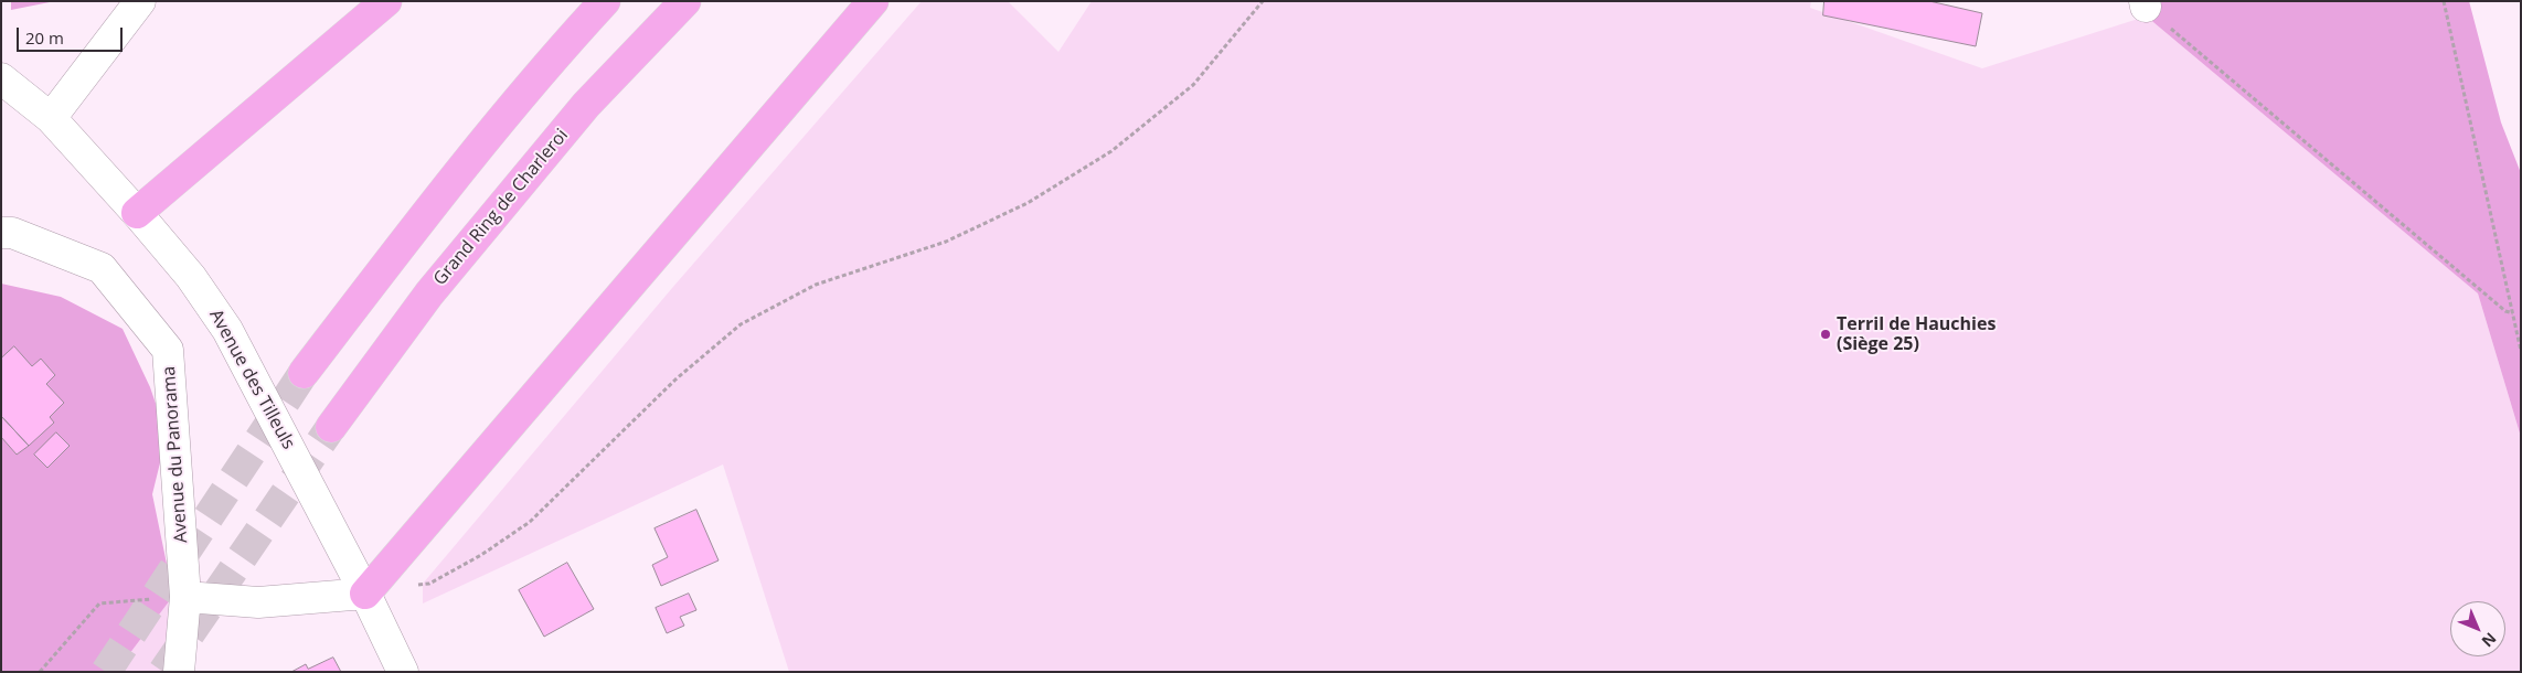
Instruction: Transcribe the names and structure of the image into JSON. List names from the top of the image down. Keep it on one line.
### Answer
{"streets":{"highway":["Grand Ring de Charleroi"],"street":["Avenue des Tilleuls","Avenue du Panorama"]},"places":["Terril de Hauchies (Siège 25)"],"scale_bar":"20 m","north":"bottom right"}
